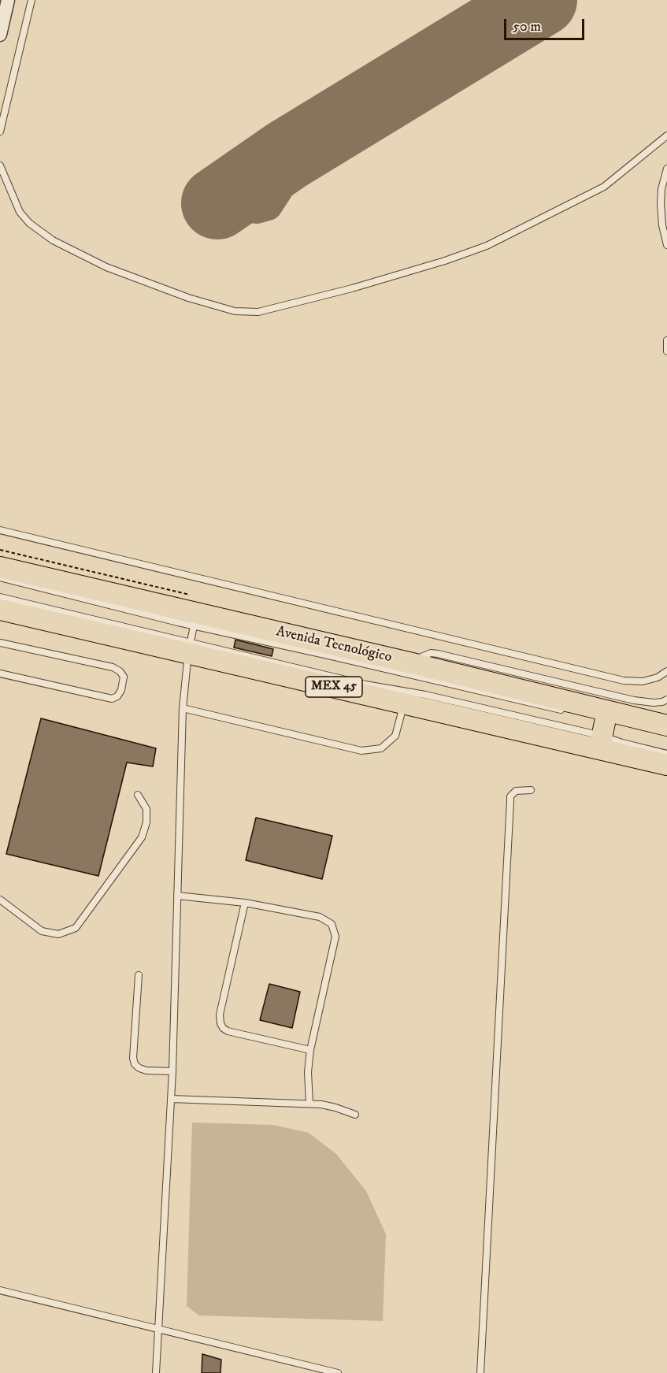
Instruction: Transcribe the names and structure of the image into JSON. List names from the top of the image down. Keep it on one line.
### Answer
{"streets":{"main road":["Avenida Tecnológico","MEX 45"]},"scale_bar":"50 m"}
